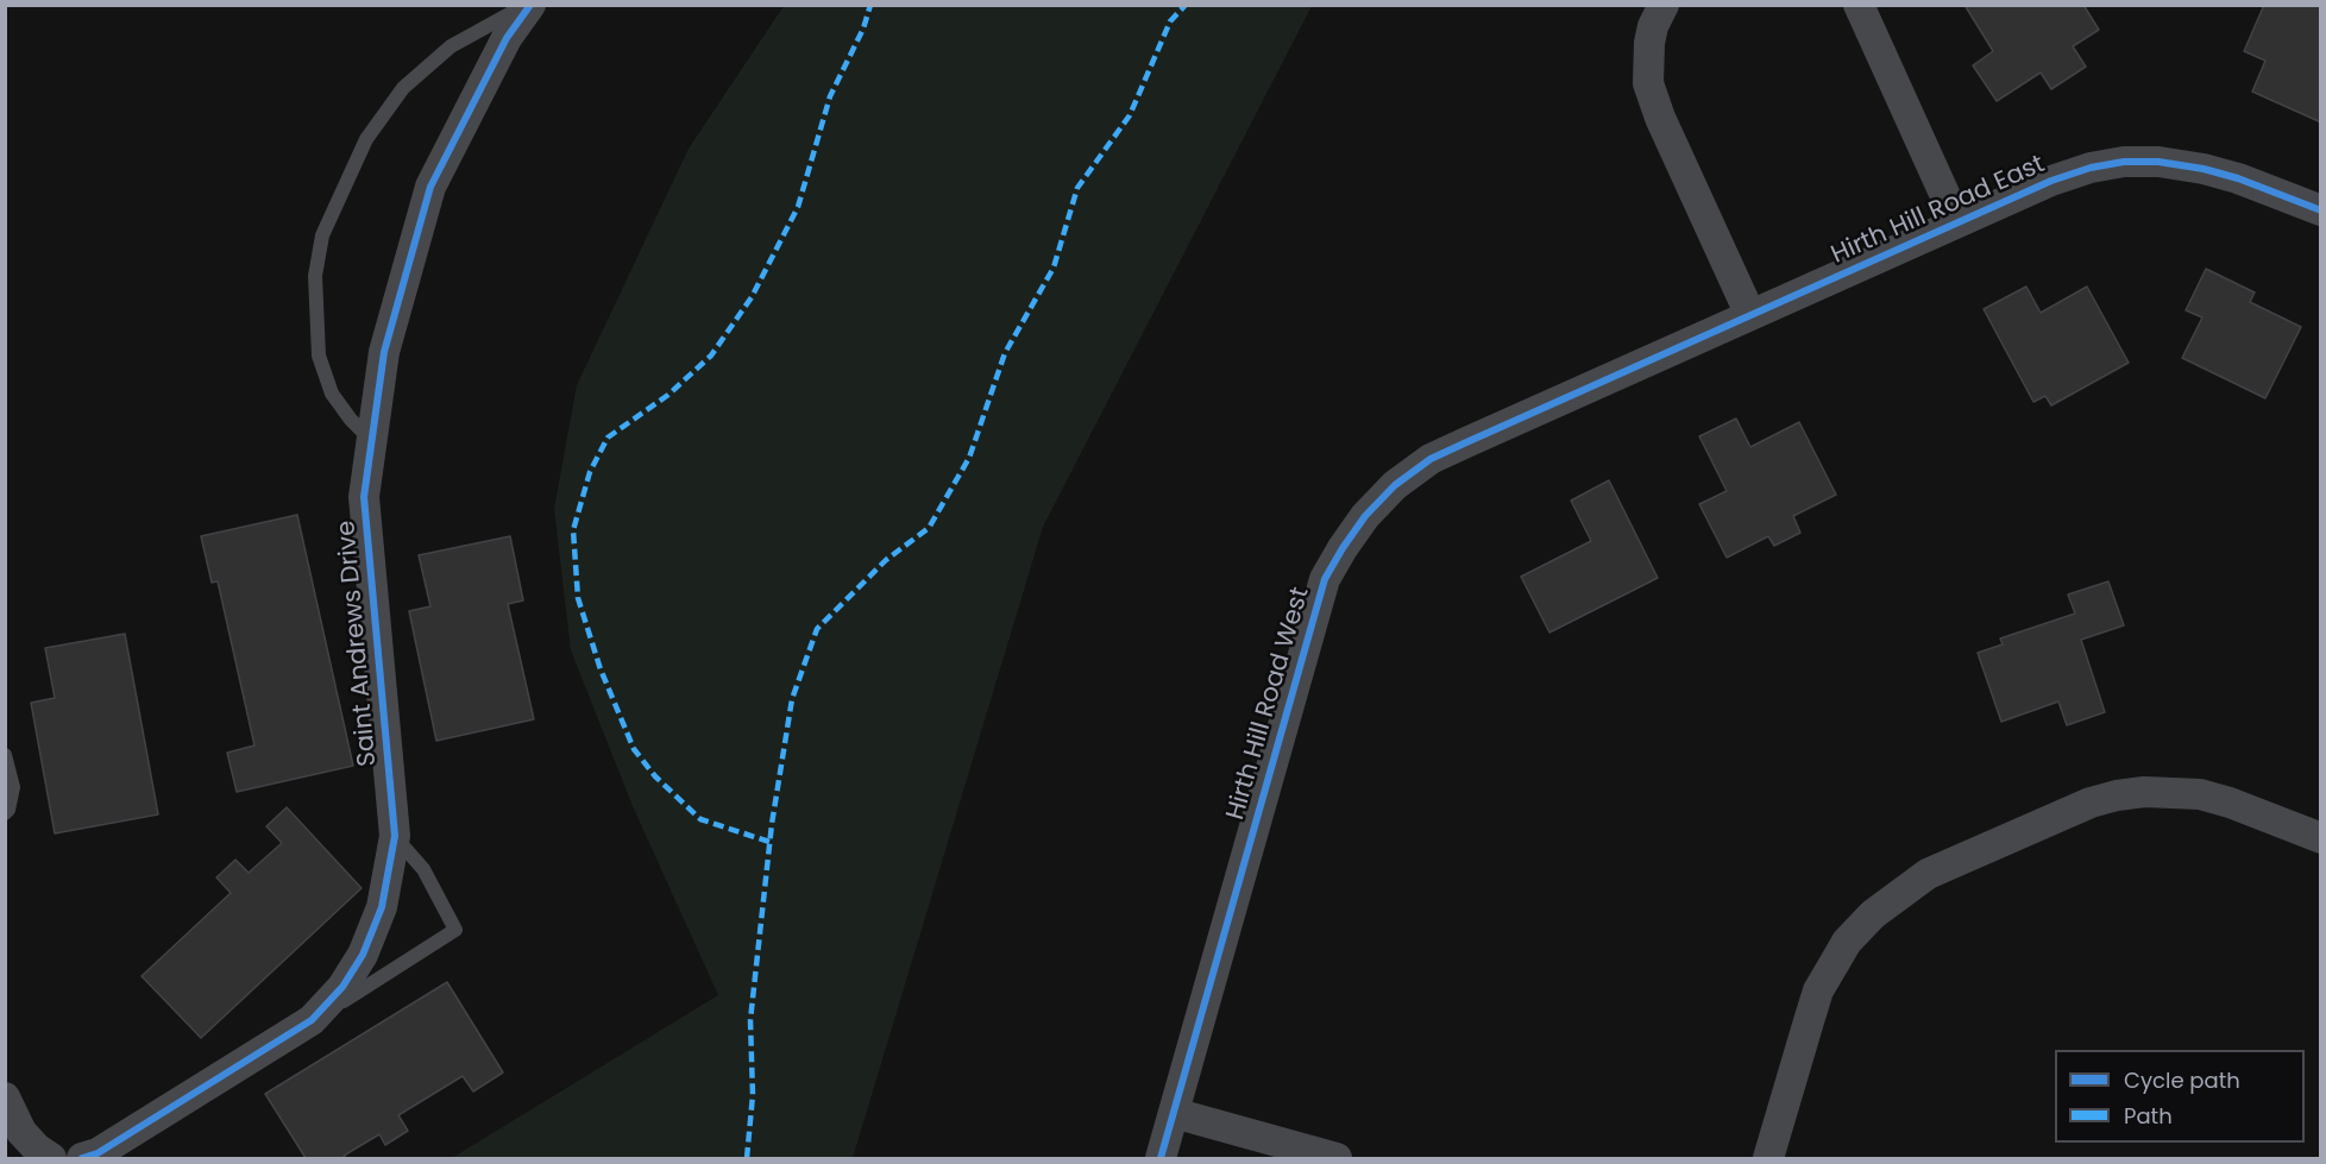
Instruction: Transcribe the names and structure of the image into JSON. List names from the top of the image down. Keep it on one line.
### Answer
{"streets":{"street":["Hirth Hill Road East","Saint Andrews Drive","Hirth Hill Road West"]},"crossings":[["Hirth Hill Road East","Hirth Hill Road West"]],"legend":["Cycle path","Path"]}
